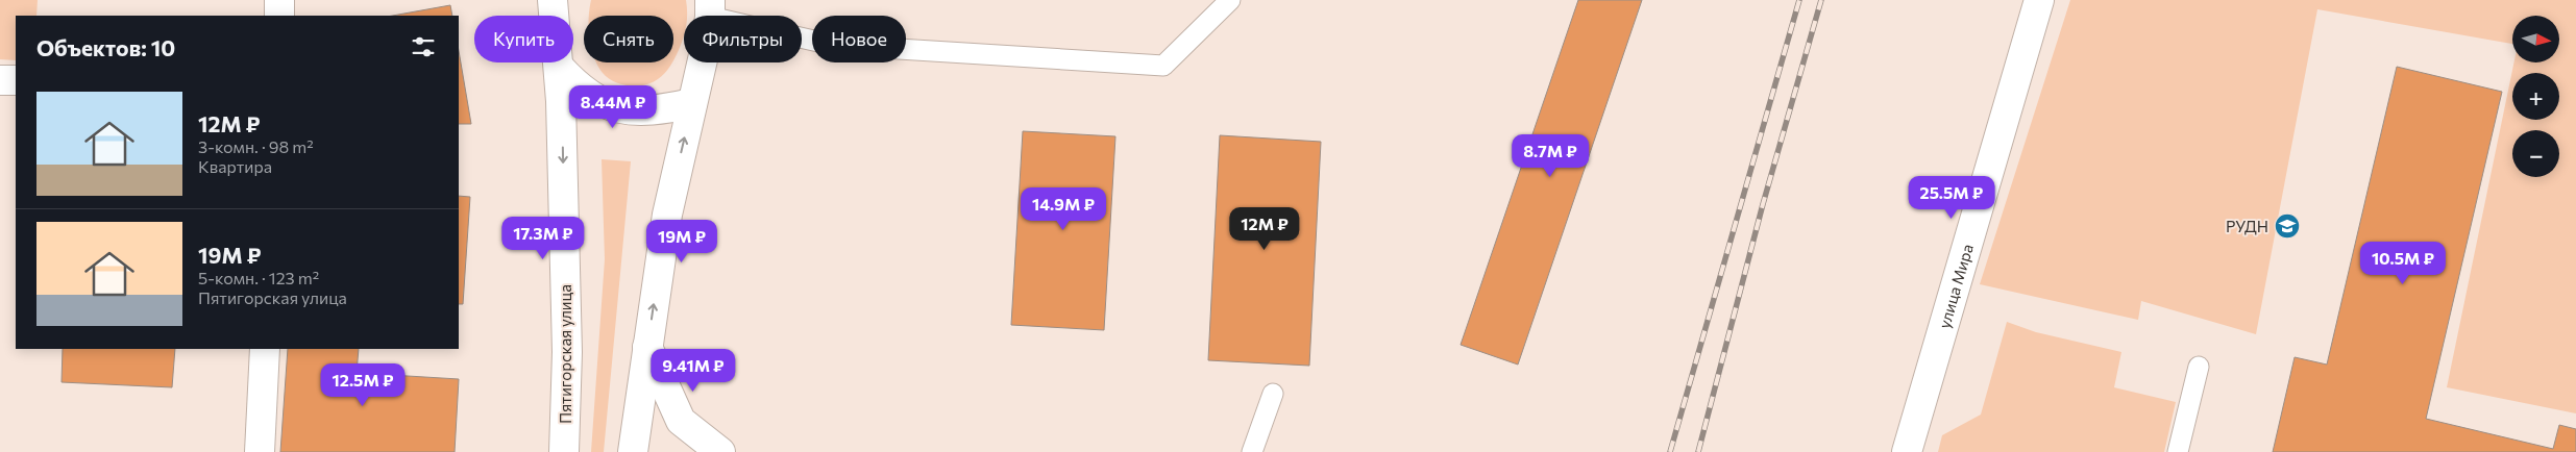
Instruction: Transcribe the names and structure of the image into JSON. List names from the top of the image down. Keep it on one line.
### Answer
{"streets":{"main road":["улица Мира","Пятигорская улица"]},"places":{"school or university":["РУДН"]},"north":"right","page":{"map_buttons":["+","−"],"chip":["Купить","Снять","Фильтры","Новое"],"heading":"Объектов: 10","list":[{"name":"12M ₽","note":"3-комн. · 98 m² · Квартира"},{"name":"19M ₽","note":"5-комн. · 123 m² · Пятигорская улица"}],"price":["8.44M ₽","8.7M ₽","25.5M ₽","14.9M ₽","12M ₽","17.3M ₽","19M ₽","10.5M ₽","9.41M ₽","12.5M ₽"]}}
